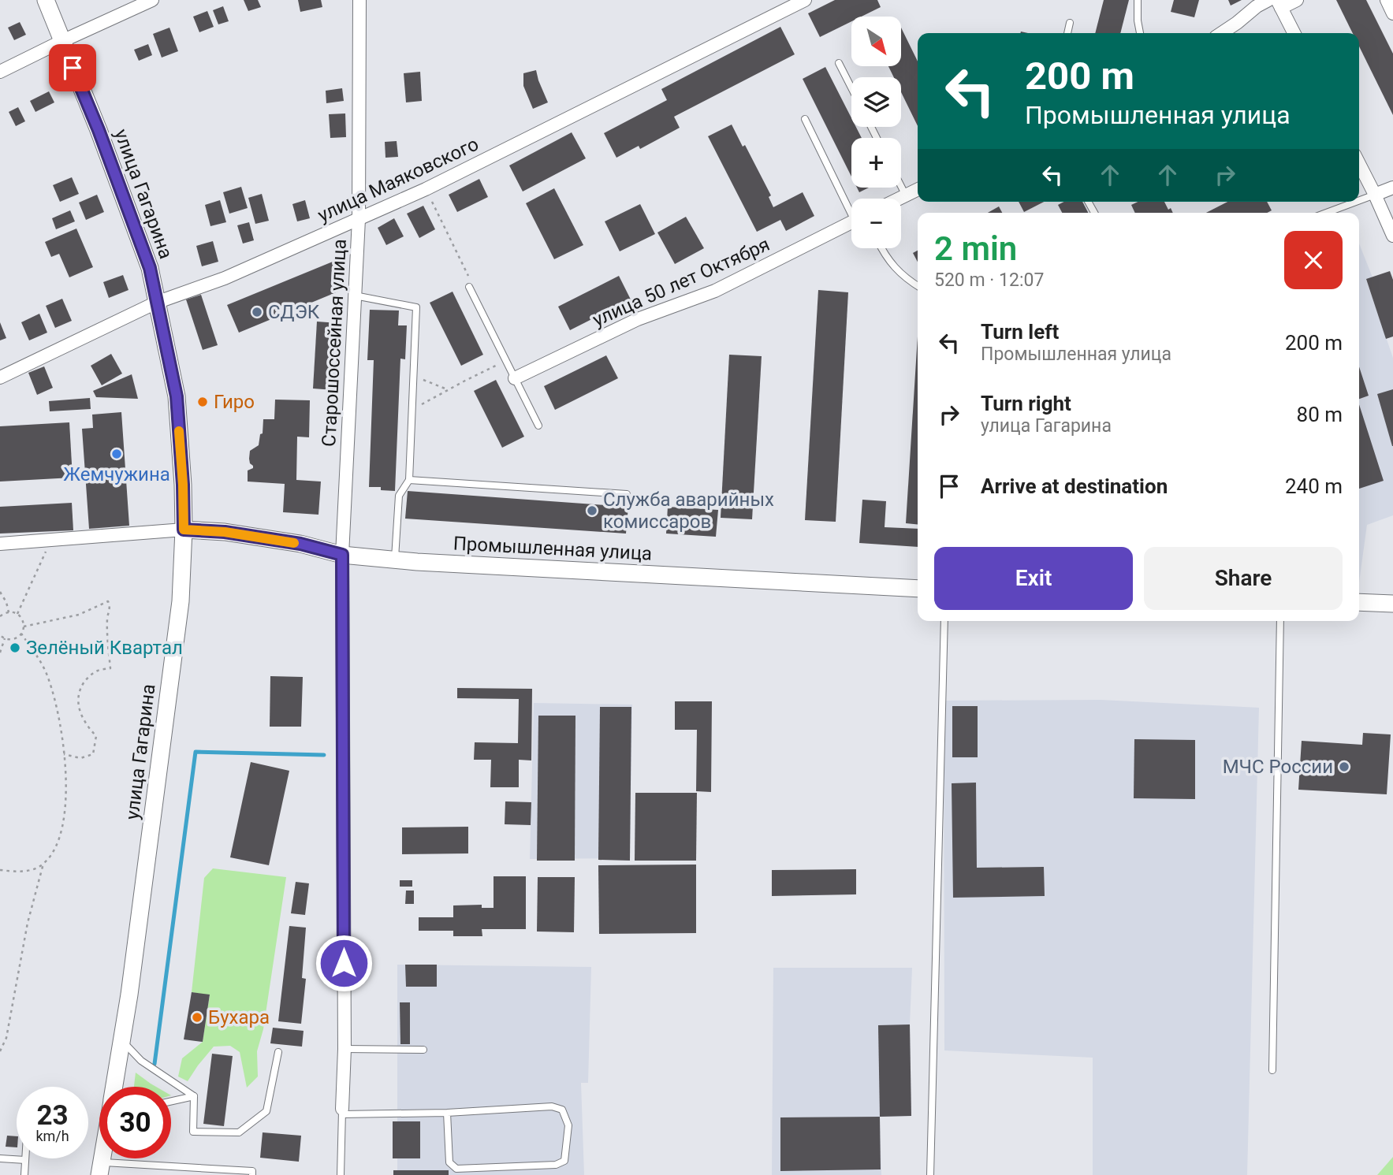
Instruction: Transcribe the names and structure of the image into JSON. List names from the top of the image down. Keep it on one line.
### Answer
{"streets":{"main road":["улица Гагарина","Промышленная улица"],"street":["улица Маяковского","улица 50 лет Октября","Старошоссейная улица"]},"crossings":[["улица Маяковского","улица Гагарина"],["улица Маяковского","Старошоссейная улица"],["улица Гагарина","Промышленная улица"],["Старошоссейная улица","Промышленная улица"]],"places":["СДЭК","Гиро","Жемчужина","Служба аварийных комиссаров","Зелёный Квартал","МЧС России","Бухара"],"north":"bottom right","page":{"map_buttons":["+","−"],"turn":["200 m","Промышленная улица"],"heading":["2 min","520 m · 12:07"],"list":[{"name":"Turn left","note":"Промышленная улица","value":"200 m"},{"name":"Turn right","note":"улица Гагарина","value":"80 m"},{"name":"Arrive at destination","value":"240 m"}],"buttons":["Exit","Share"],"speed":"23 km/h","limit":"30"}}
